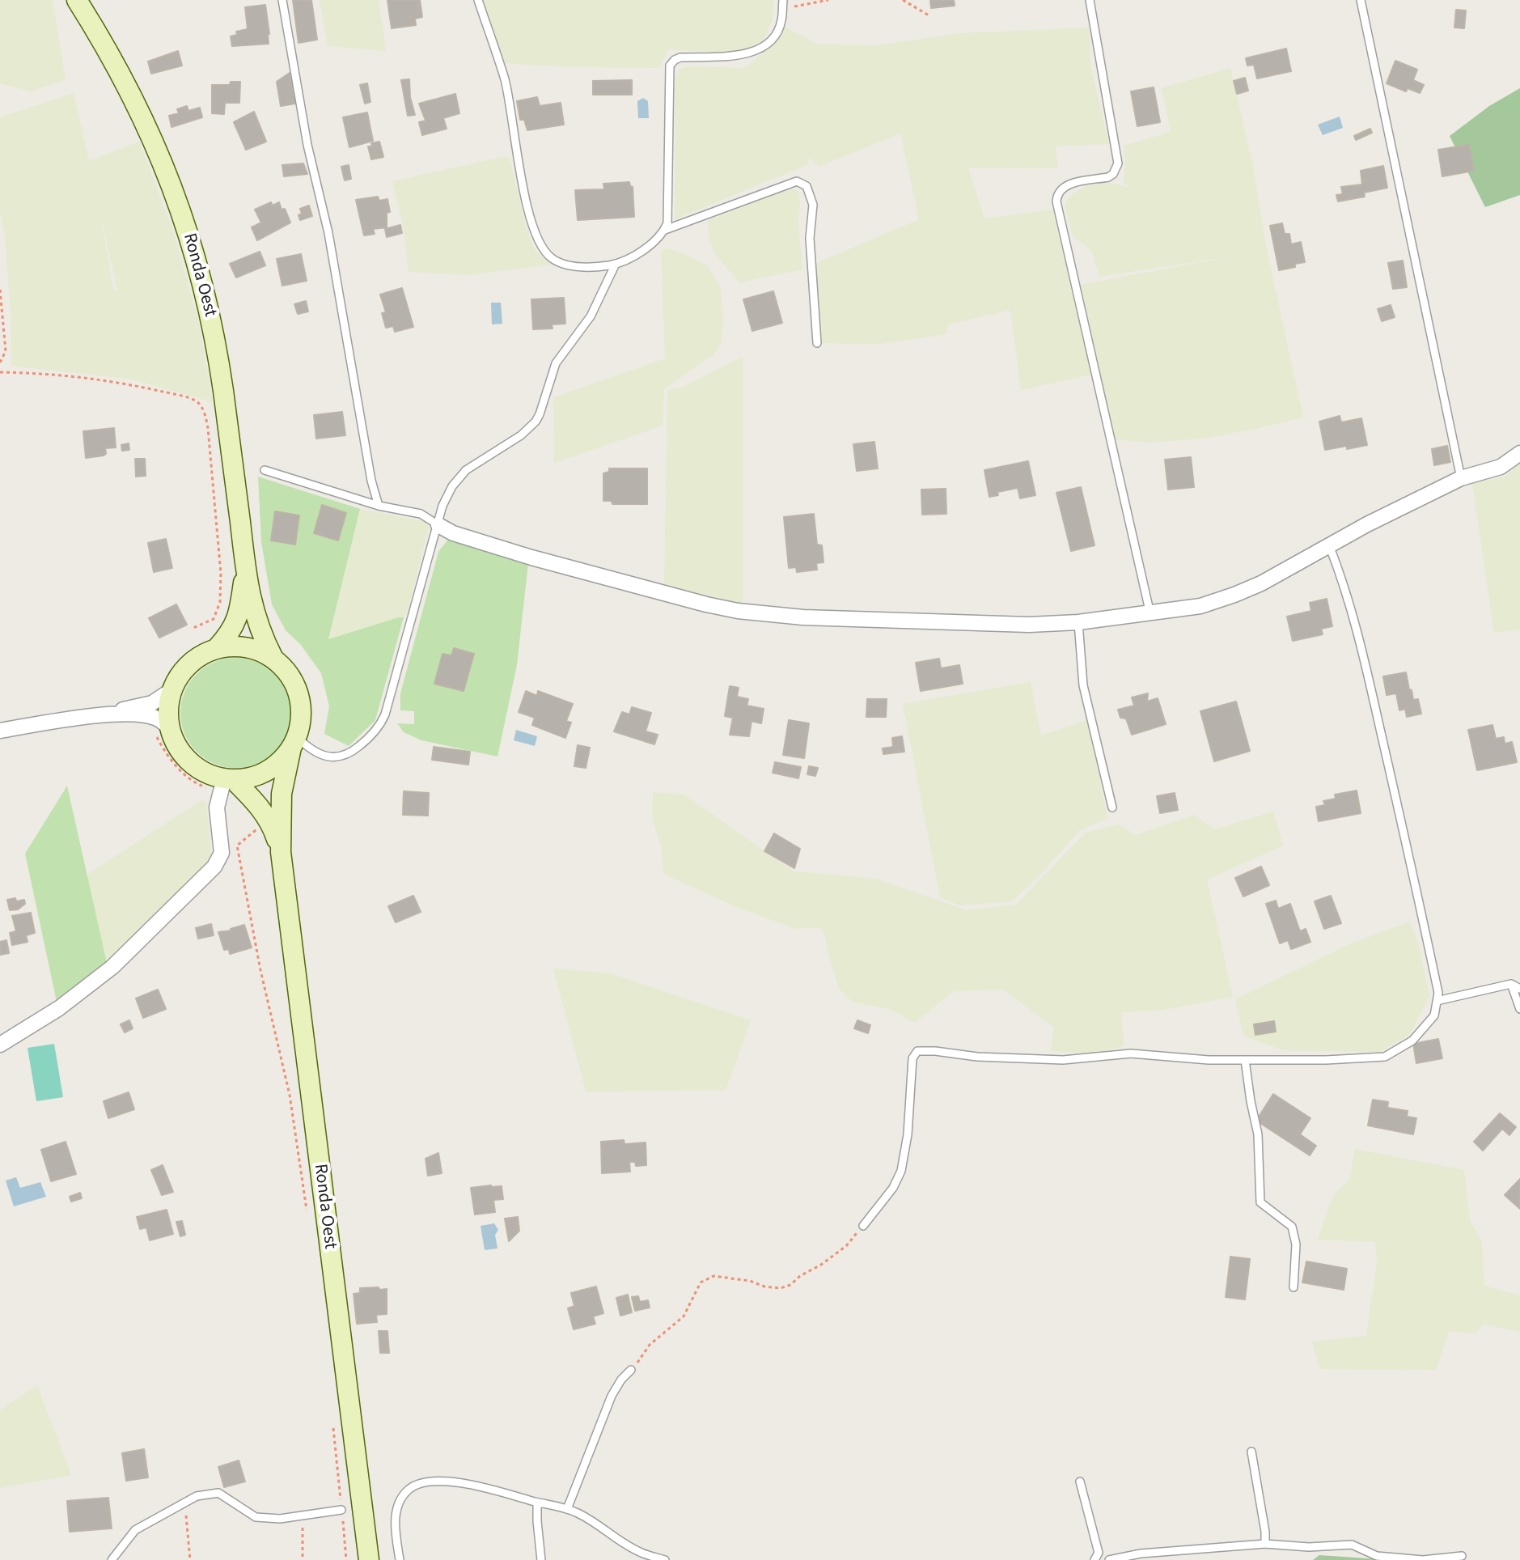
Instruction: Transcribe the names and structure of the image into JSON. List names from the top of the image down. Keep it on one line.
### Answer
{"streets":{"main road":["Ronda Oest"]}}
